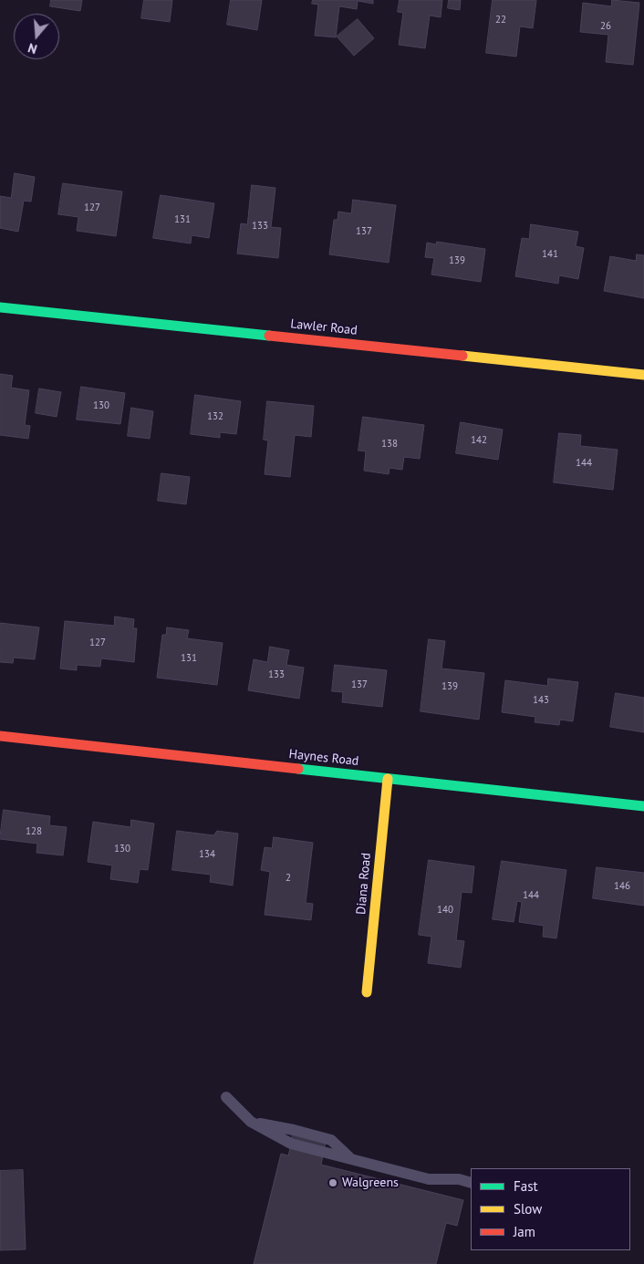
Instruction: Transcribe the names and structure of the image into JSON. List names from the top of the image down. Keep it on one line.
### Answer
{"streets":{"street":["Lawler Road","Haynes Road","Diana Road"]},"crossings":[["Haynes Road","Diana Road"]],"places":["Walgreens"],"house_numbers":["22","26","127","131","133","137","141","139","130","132","142","138","144","127","131","133","137","139","143","128","130","134","2","146","144","140"],"legend":["Fast","Slow","Jam"],"north":"bottom"}
